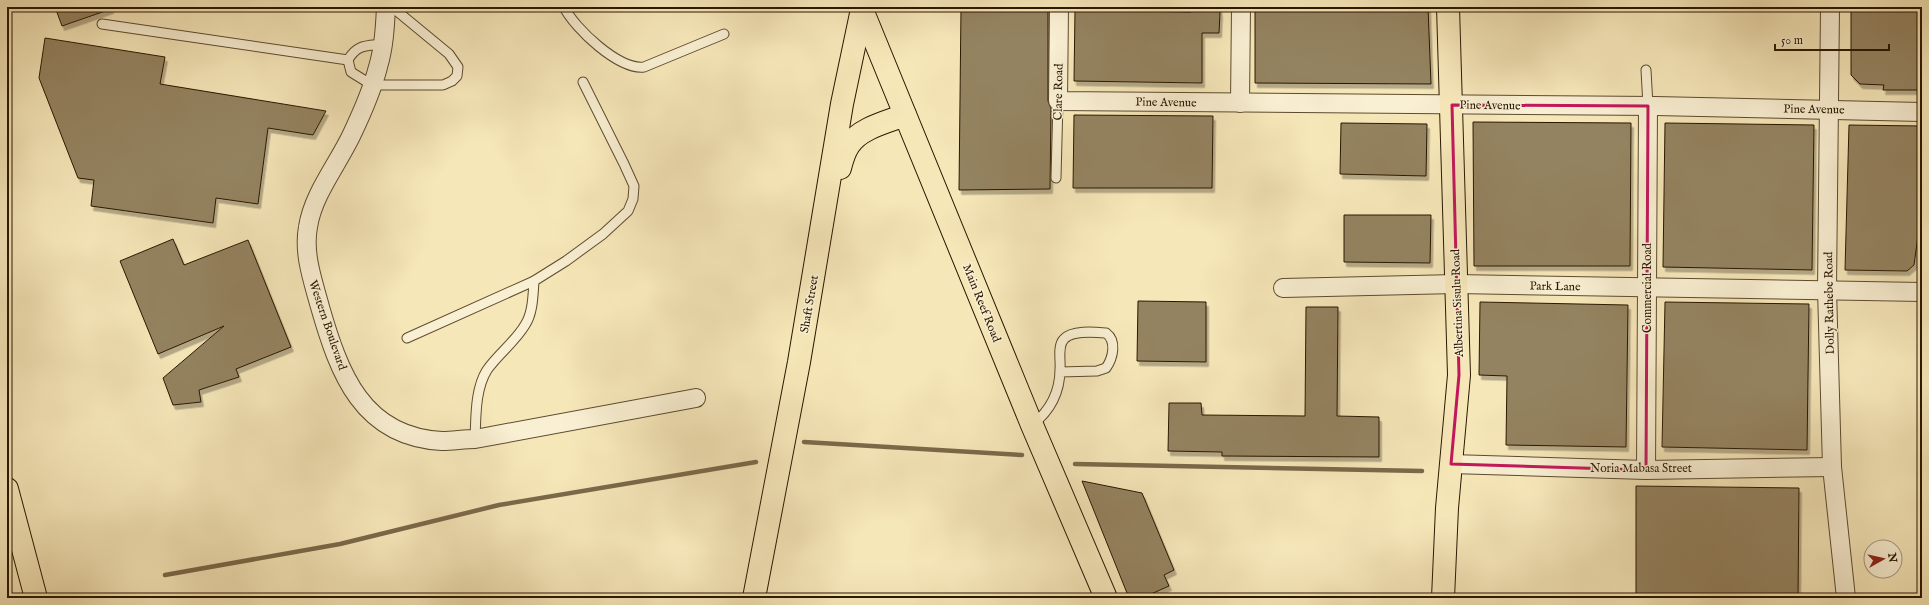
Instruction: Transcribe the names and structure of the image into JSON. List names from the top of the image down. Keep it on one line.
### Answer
{"streets":{"main road":["Main Reef Road","Albertina Sisulu Road","Shaft Street"],"street":["Clare Road","Pine Avenue","Park Lane","Commercial Road","Dolly Rathebe Road","Western Boulevard","Noria Mabasa Street"]},"crossings":[["Clare Road","Pine Avenue"],["Pine Avenue","Commercial Road"],["Pine Avenue","Albertina Sisulu Road"],["Pine Avenue","Dolly Rathebe Road"],["Park Lane","Commercial Road"],["Park Lane","Albertina Sisulu Road"],["Park Lane","Dolly Rathebe Road"],["Commercial Road","Noria Mabasa Street"],["Main Reef Road","Shaft Street"],["Albertina Sisulu Road","Noria Mabasa Street"],["Dolly Rathebe Road","Noria Mabasa Street"]],"scale_bar":"50 m","north":"right"}
